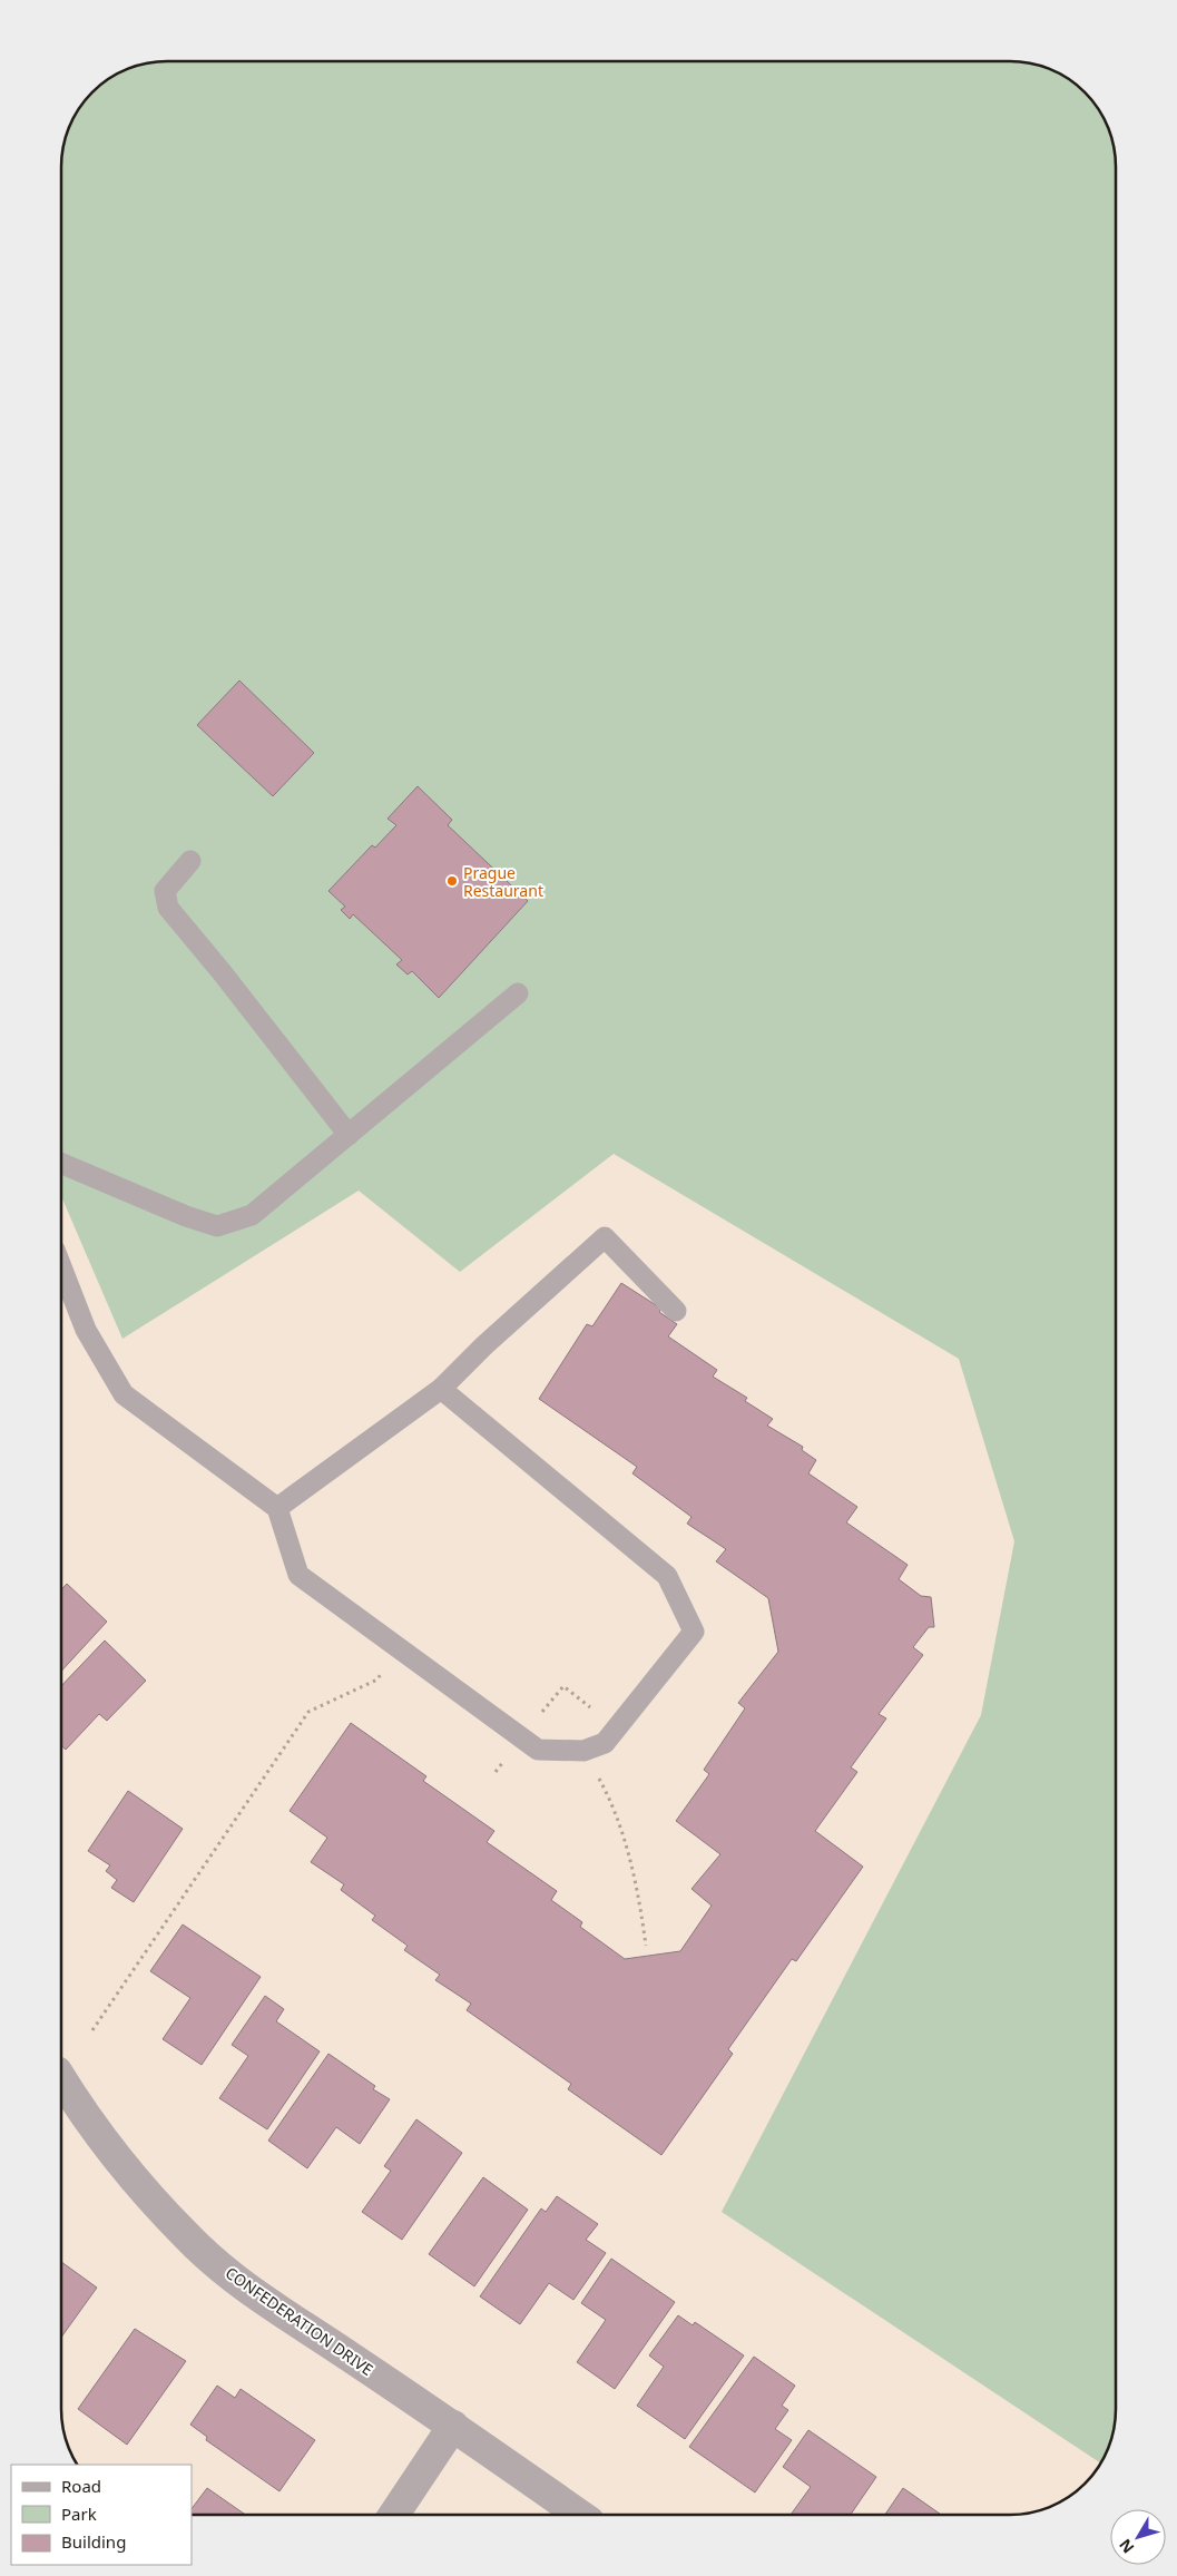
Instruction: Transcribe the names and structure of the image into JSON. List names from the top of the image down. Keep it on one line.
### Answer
{"streets":{"street":["CONFEDERATION DRIVE"]},"places":["Prague Restaurant"],"legend":["Road","Park","Building"],"north":"bottom left"}
